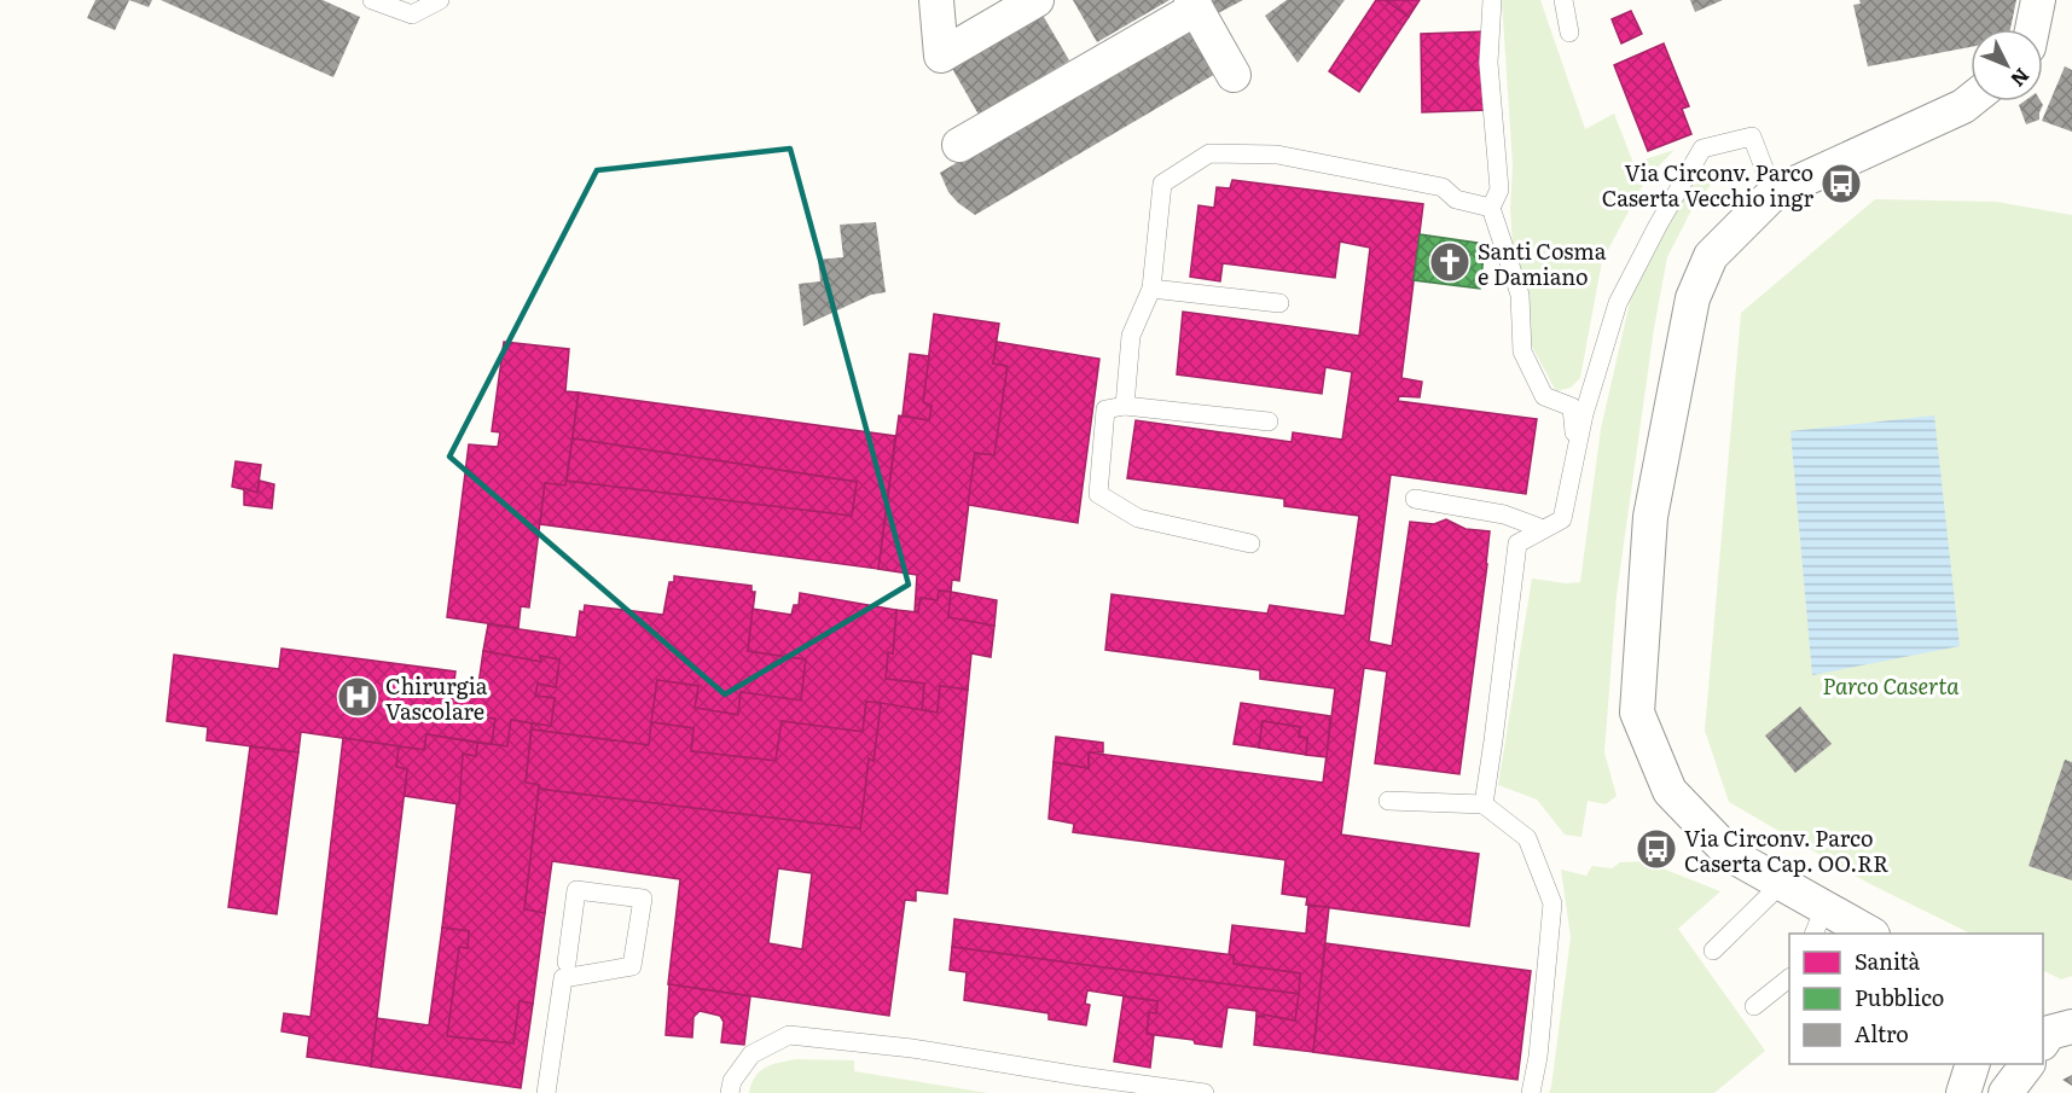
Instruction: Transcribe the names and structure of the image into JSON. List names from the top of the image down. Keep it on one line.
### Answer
{"parks":["Parco Caserta"],"places":{"bus stop":["Via Circonv. Parco Caserta Vecchio ingr","Via Circonv. Parco Caserta Cap. OO.RR"],"church":["Santi Cosma e Damiano"],"hospital":["Chirurgia Vascolare"]},"legend":["Sanità","Pubblico","Altro"],"north":"bottom right"}
